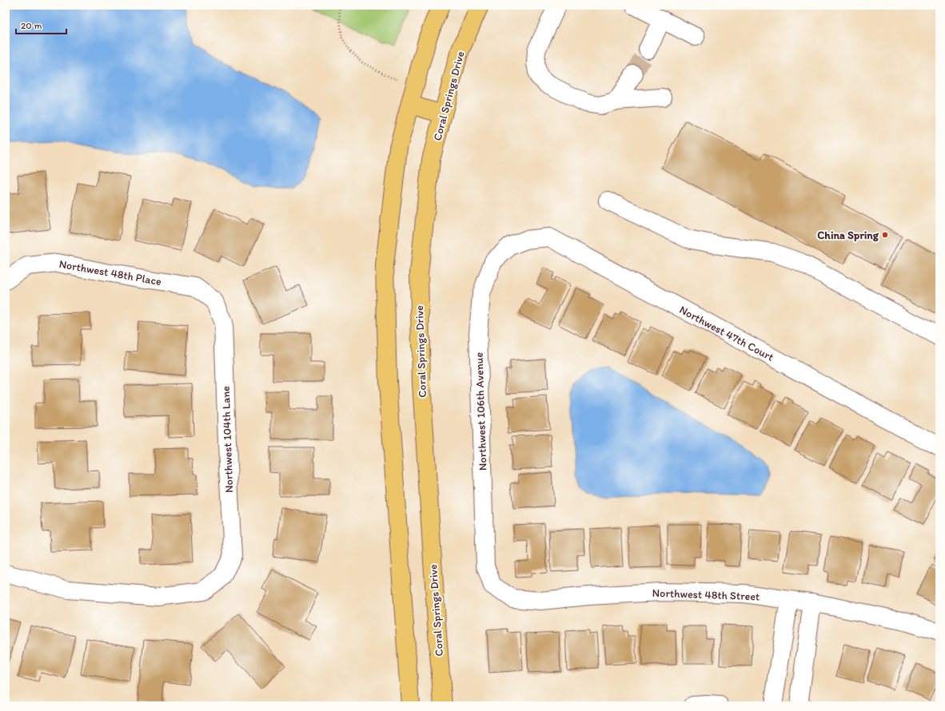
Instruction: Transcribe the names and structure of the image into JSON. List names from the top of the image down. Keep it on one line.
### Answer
{"streets":{"main road":["Coral Springs Drive"],"street":["Northwest 48th Place","Northwest 47th Court","Northwest 106th Avenue","Northwest 104th Lane","Northwest 48th Street"]},"crossings":[["Northwest 48th Place","Northwest 104th Lane"],["Northwest 47th Court","Northwest 106th Avenue"],["Northwest 106th Avenue","Northwest 48th Street"]],"places":["China Spring"],"scale_bar":"20 m"}
